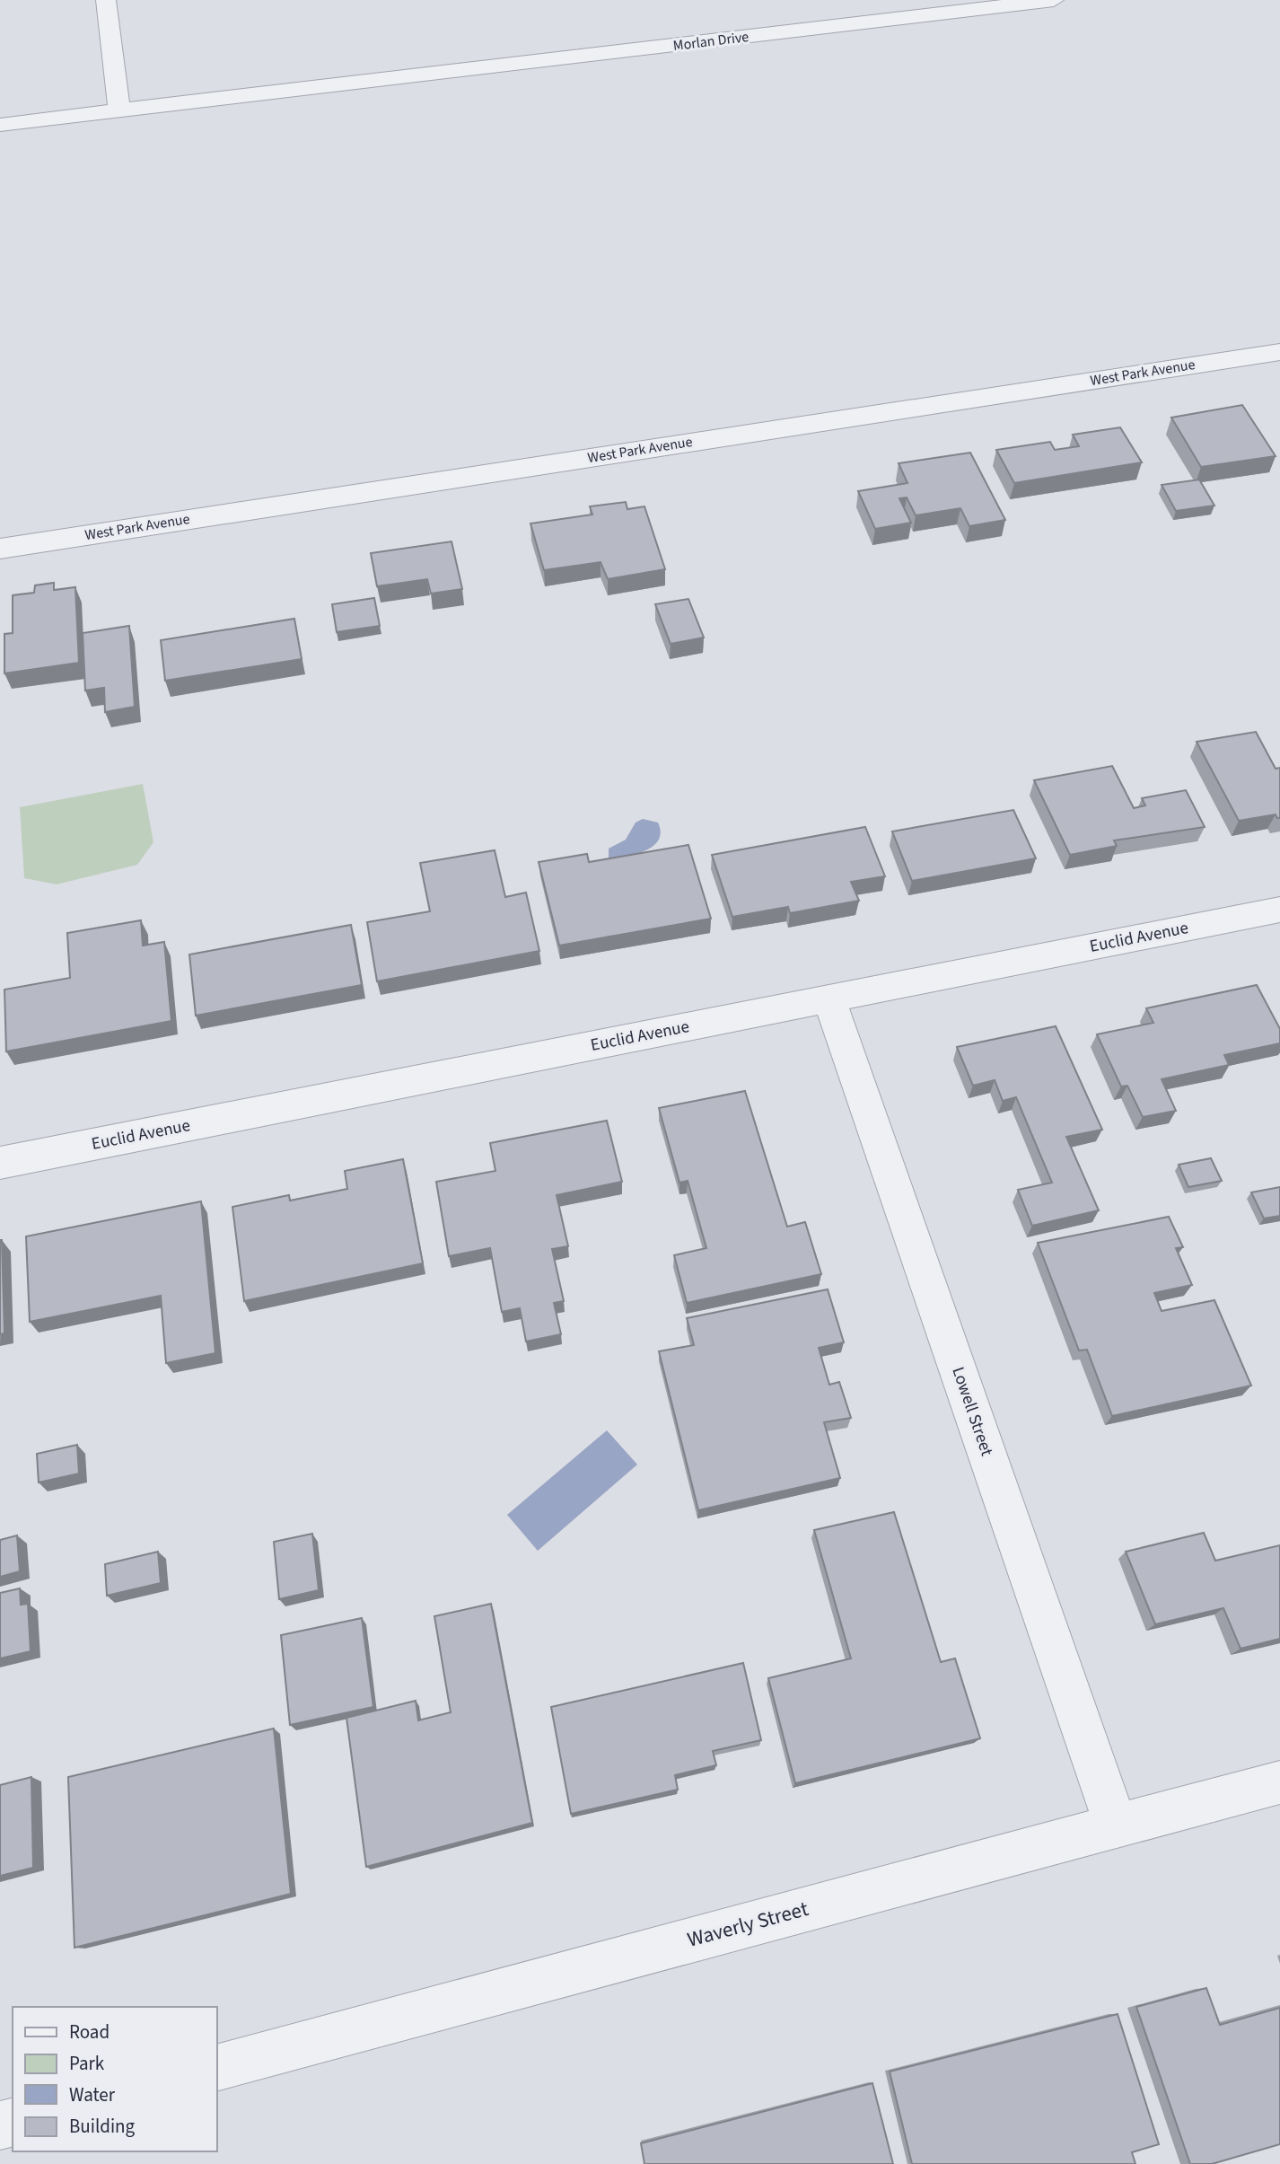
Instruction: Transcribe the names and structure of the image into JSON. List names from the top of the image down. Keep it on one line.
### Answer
{"streets":{"street":["Morlan Drive","West Park Avenue","Euclid Avenue","Lowell Street","Waverly Street"]},"crossings":[["Euclid Avenue","Lowell Street"],["Lowell Street","Waverly Street"]],"legend":["Road","Park","Water","Building"]}
